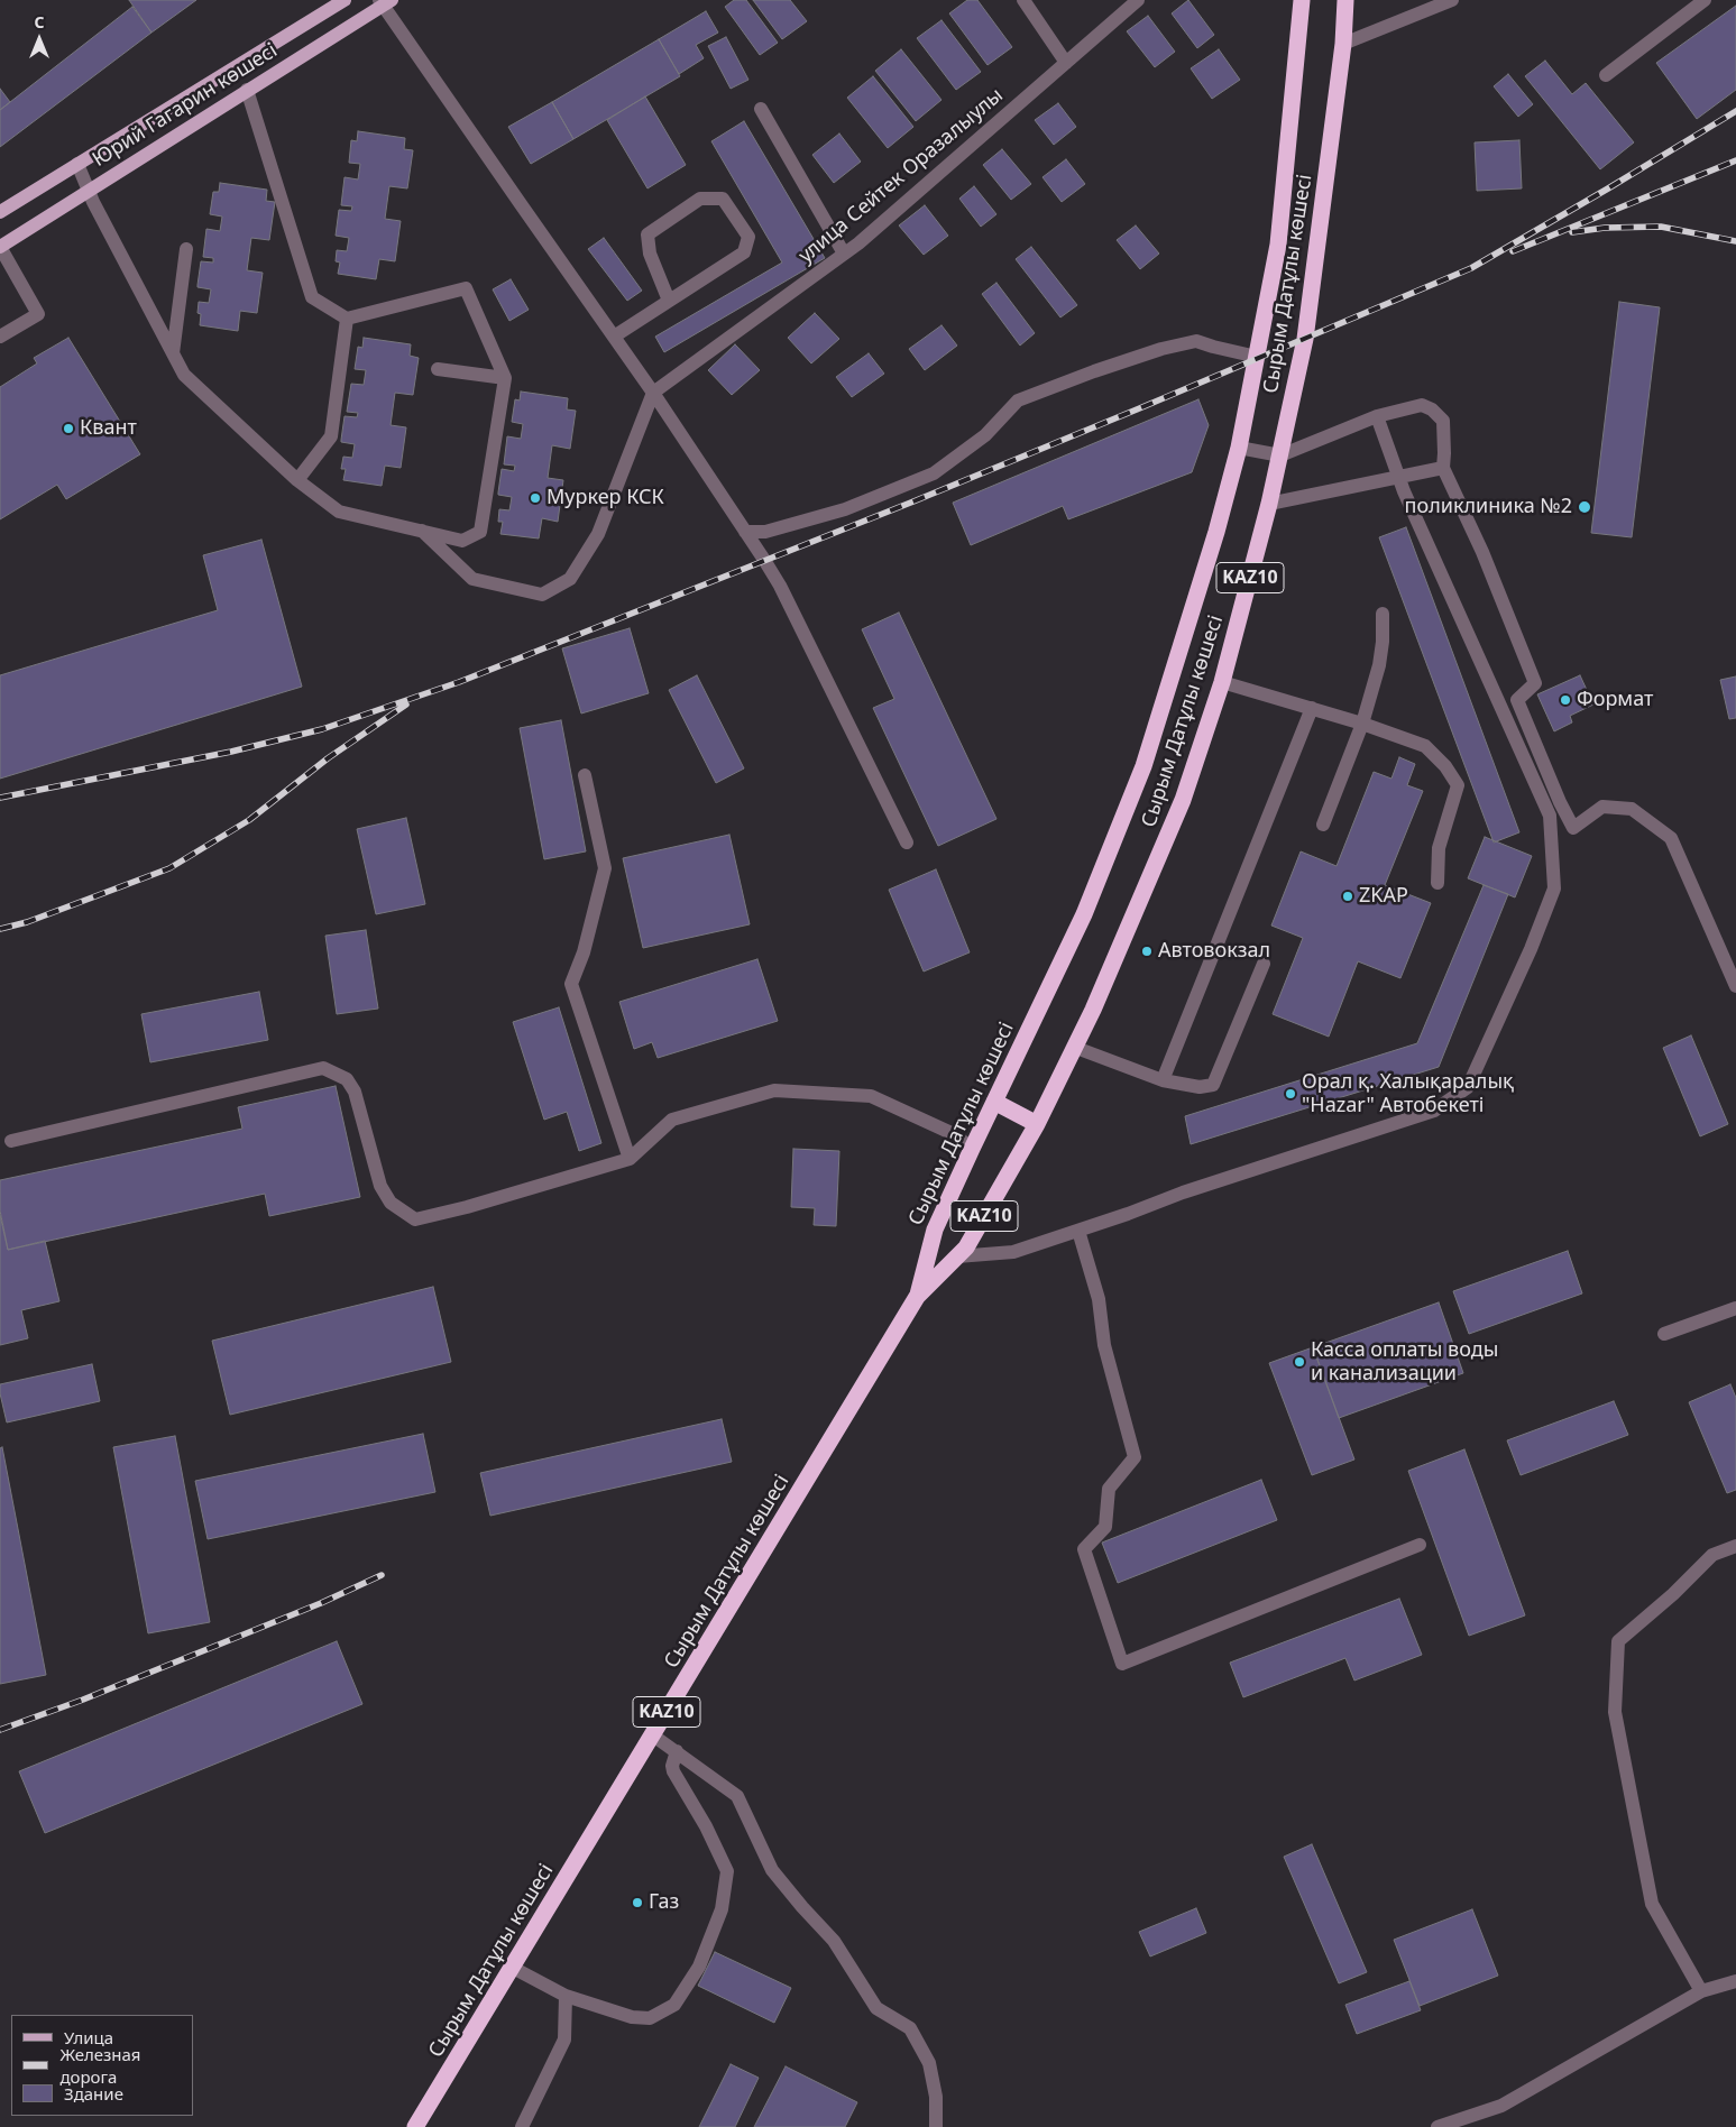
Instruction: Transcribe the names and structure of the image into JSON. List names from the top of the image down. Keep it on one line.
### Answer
{"streets":{"highway":["Сырым Датұлы көшесі","KAZ10"],"main road":["Юрий Гагарин көшесі"],"street":["улица Сейтек Оразалыулы"]},"places":["Квант","Муркер КСК","поликлиника №2","Формат","ZKAP","Автовокзал","Орал қ. Халықаралық \"Hazar\" Автобекеті","Касса оплаты воды и канализации","Газ"],"legend":["Улица","Железная дорога","Здание"],"north":"top"}
